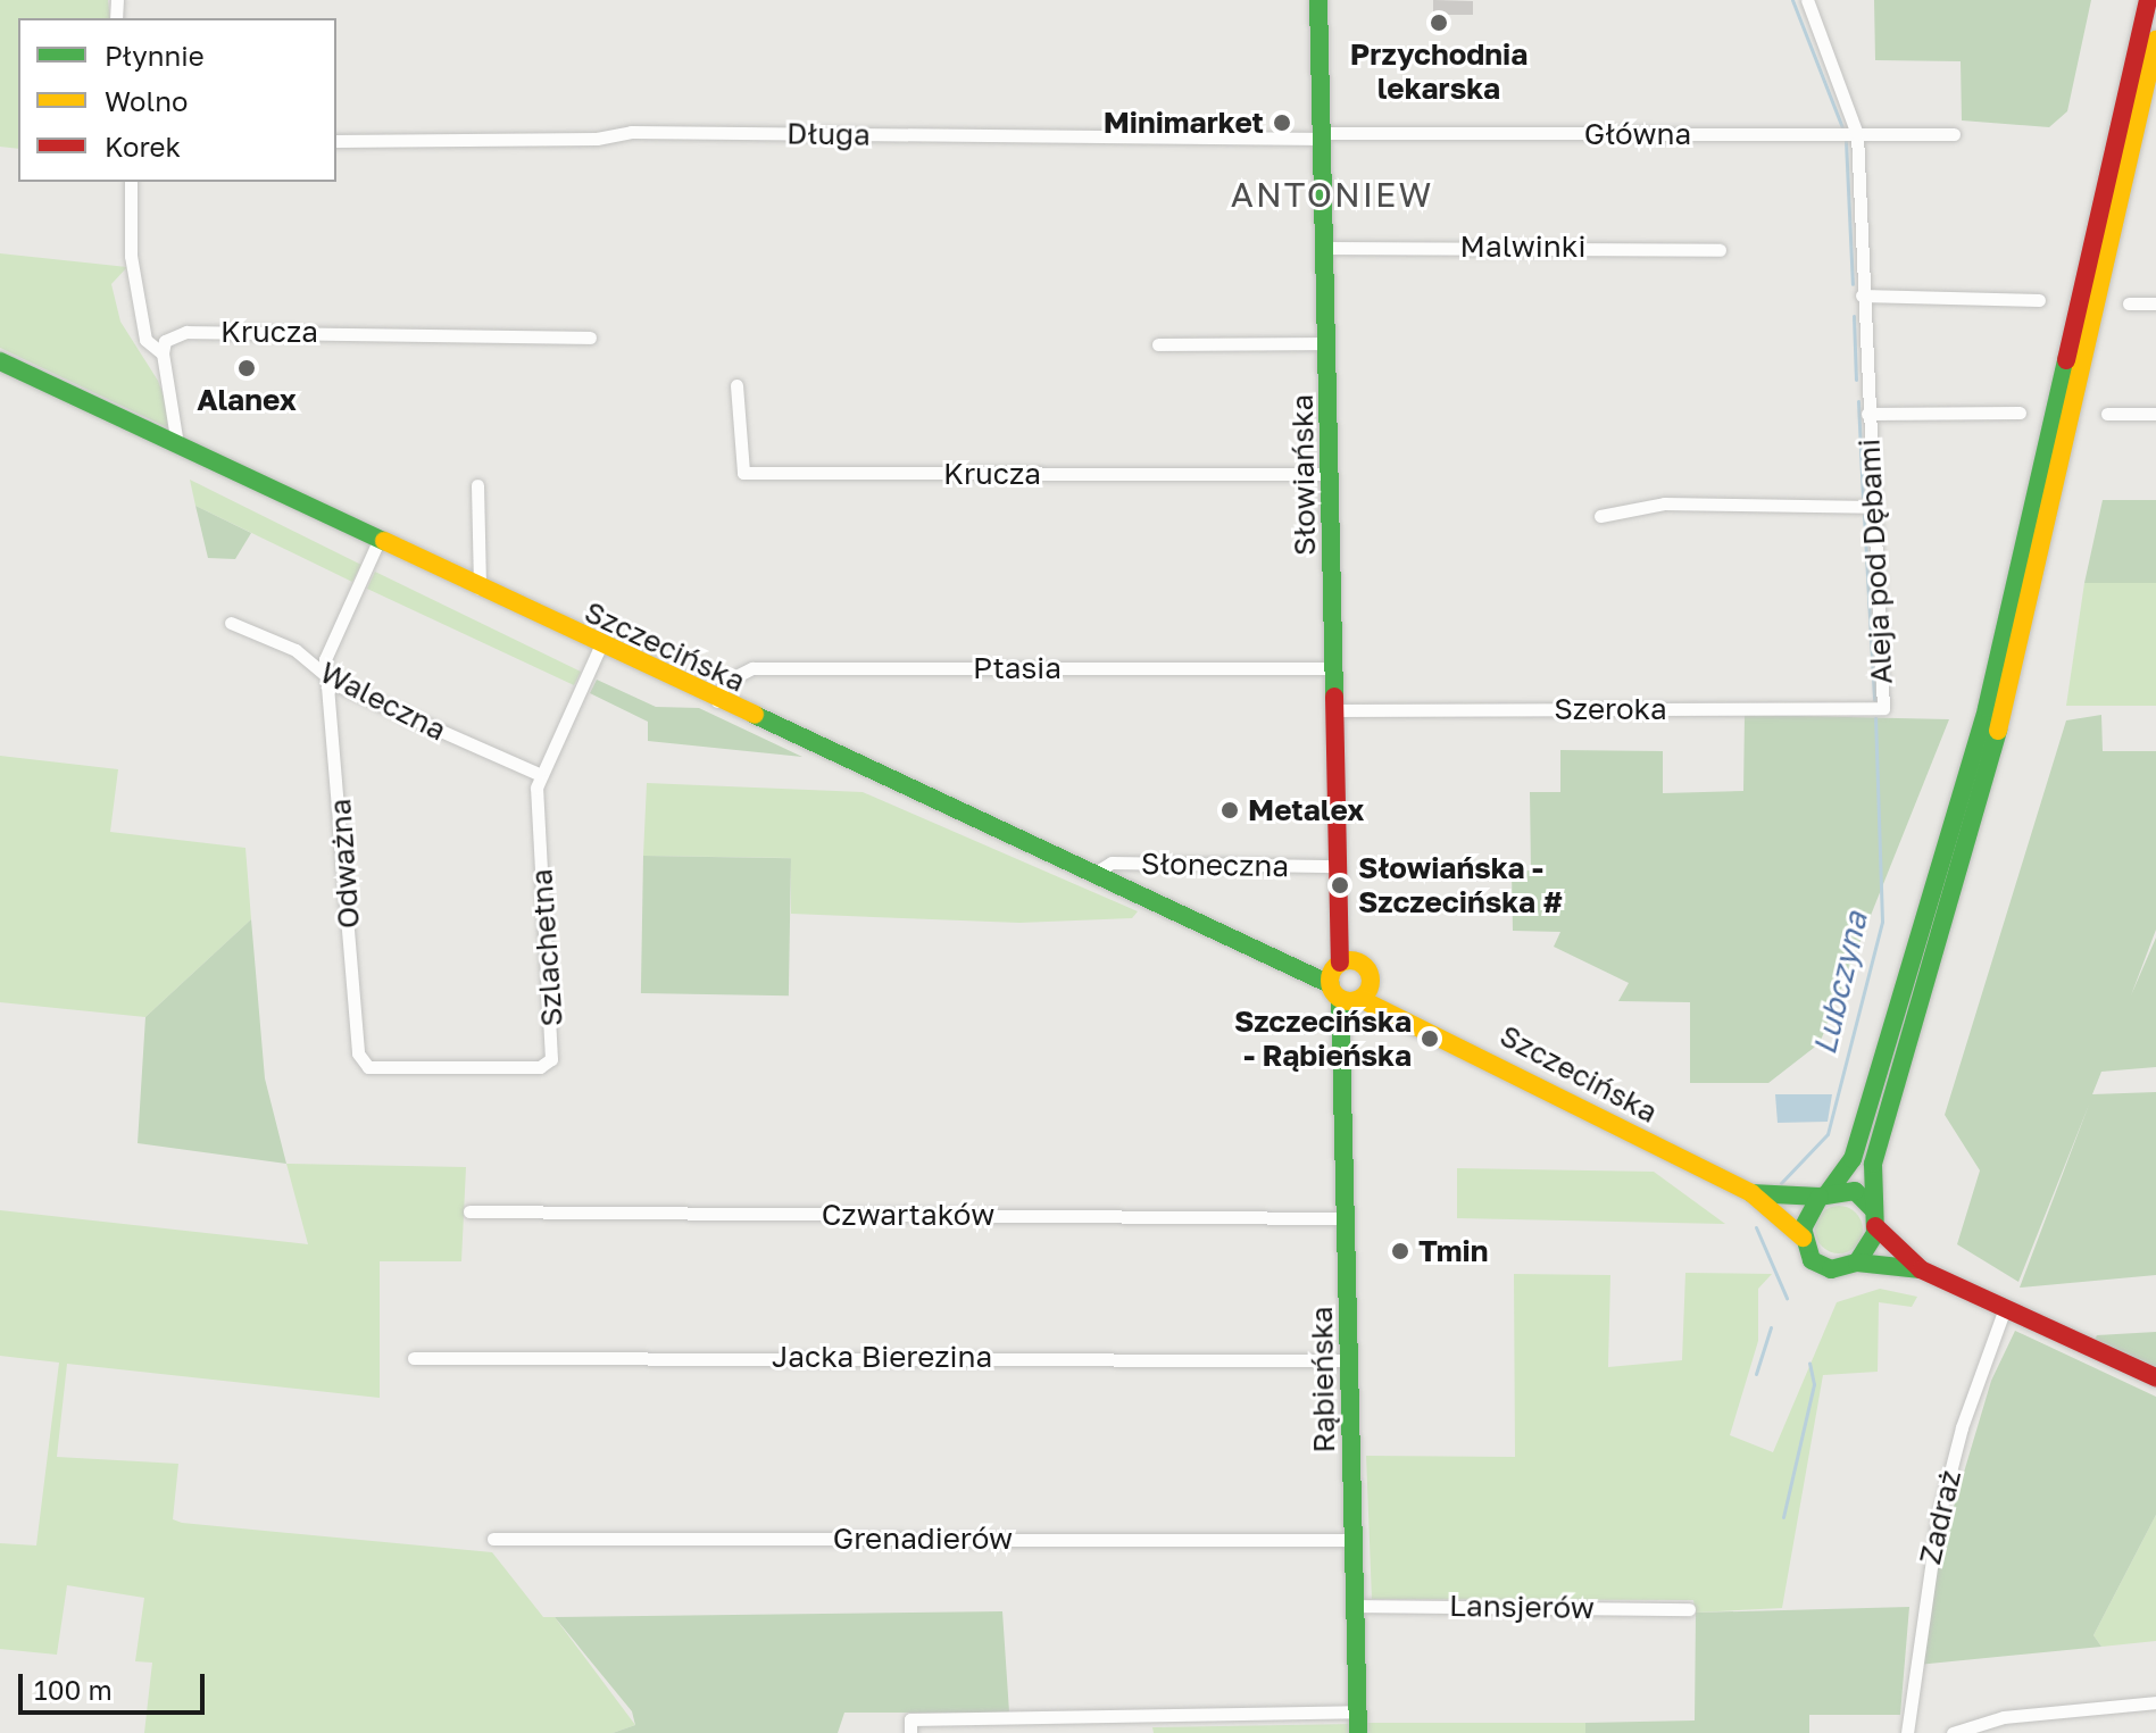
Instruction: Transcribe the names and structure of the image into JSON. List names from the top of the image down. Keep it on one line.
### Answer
{"streets":{"main road":["Słowiańska","Szczecińska","Rąbieńska"],"street":["Długa","Główna","Malwinki","Krucza","Aleja pod Dębami","Ptasia","Waleczna","Szeroka","Odważna","Słoneczna","Szlachetna","Czwartaków","Jacka Bierezina","Zadraż","Grenadierów","Lansjerów"]},"crossings":[["Długa","Główna"],["Długa","Słowiańska"],["Główna","Słowiańska"],["Główna","Aleja pod Dębami"],["Malwinki","Słowiańska"],["Krucza","Słowiańska"],["Słowiańska","Szczecińska"],["Słowiańska","Ptasia"],["Słowiańska","Szeroka"],["Słowiańska","Słoneczna"],["Słowiańska","Rąbieńska"],["Aleja pod Dębami","Szeroka"],["Szczecińska","Ptasia"],["Szczecińska","Słoneczna"],["Szczecińska","Szlachetna"],["Szczecińska","Rąbieńska"],["Waleczna","Odważna"],["Waleczna","Szlachetna"],["Odważna","Szlachetna"],["Czwartaków","Rąbieńska"],["Jacka Bierezina","Rąbieńska"],["Rąbieńska","Grenadierów"],["Rąbieńska","Lansjerów"]],"districts":["ANTONIEW"],"water":["Lubczyna"],"places":["Przychodnia lekarska","Minimarket","Alanex","Metalex","Słowiańska - Szczecińska #","Szczecińska - Rąbieńska","Tmin"],"legend":["Płynnie","Wolno","Korek"],"scale_bar":"100 m"}
